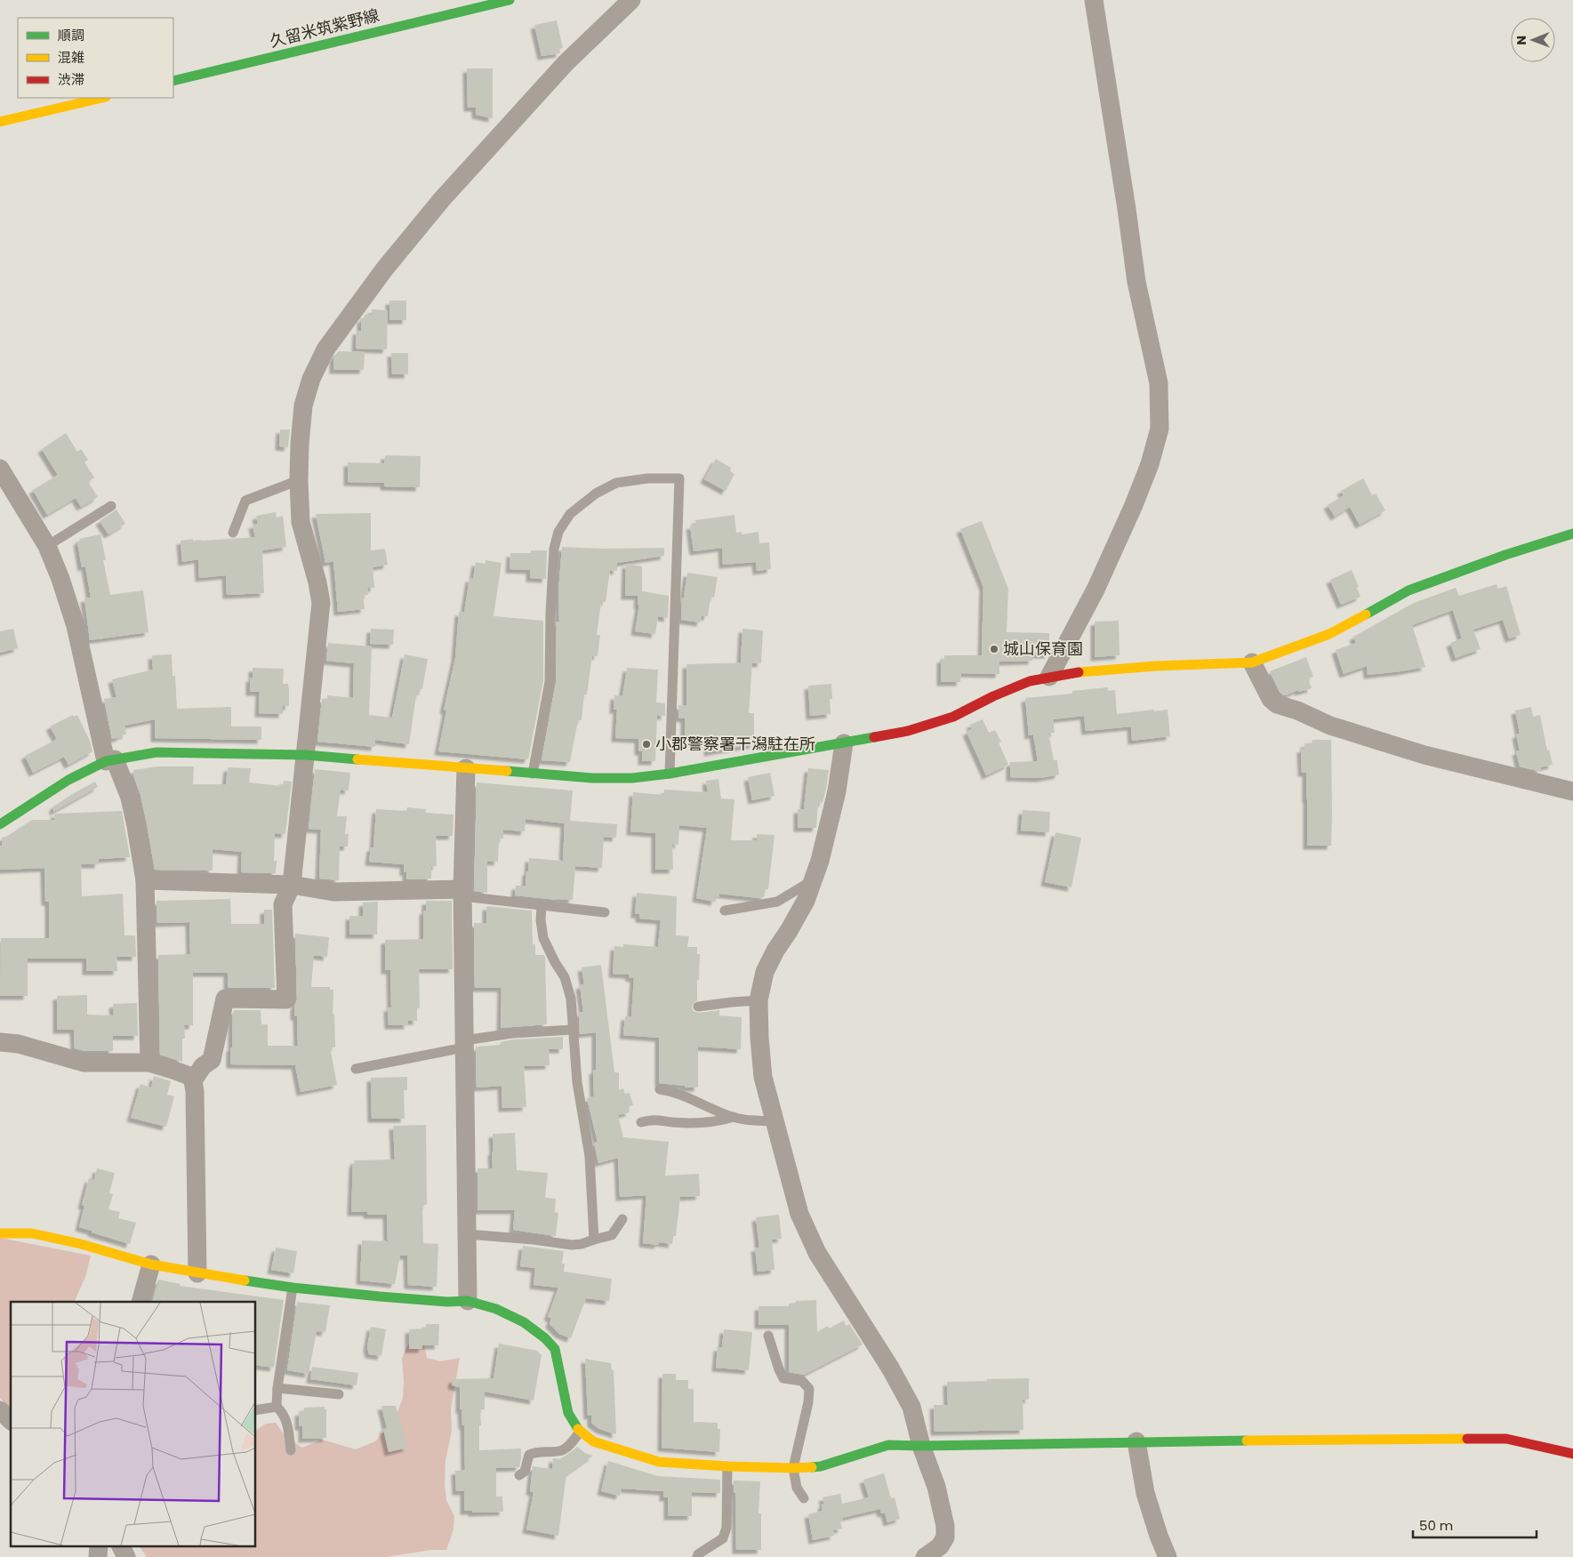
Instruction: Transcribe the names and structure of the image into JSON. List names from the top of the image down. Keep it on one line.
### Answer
{"streets":{"street":["久留米筑紫野線"]},"places":["城山保育園","小郡警察署干潟駐在所"],"legend":["順調","混雑","渋滞"],"scale_bar":"50 m","north":"left"}
